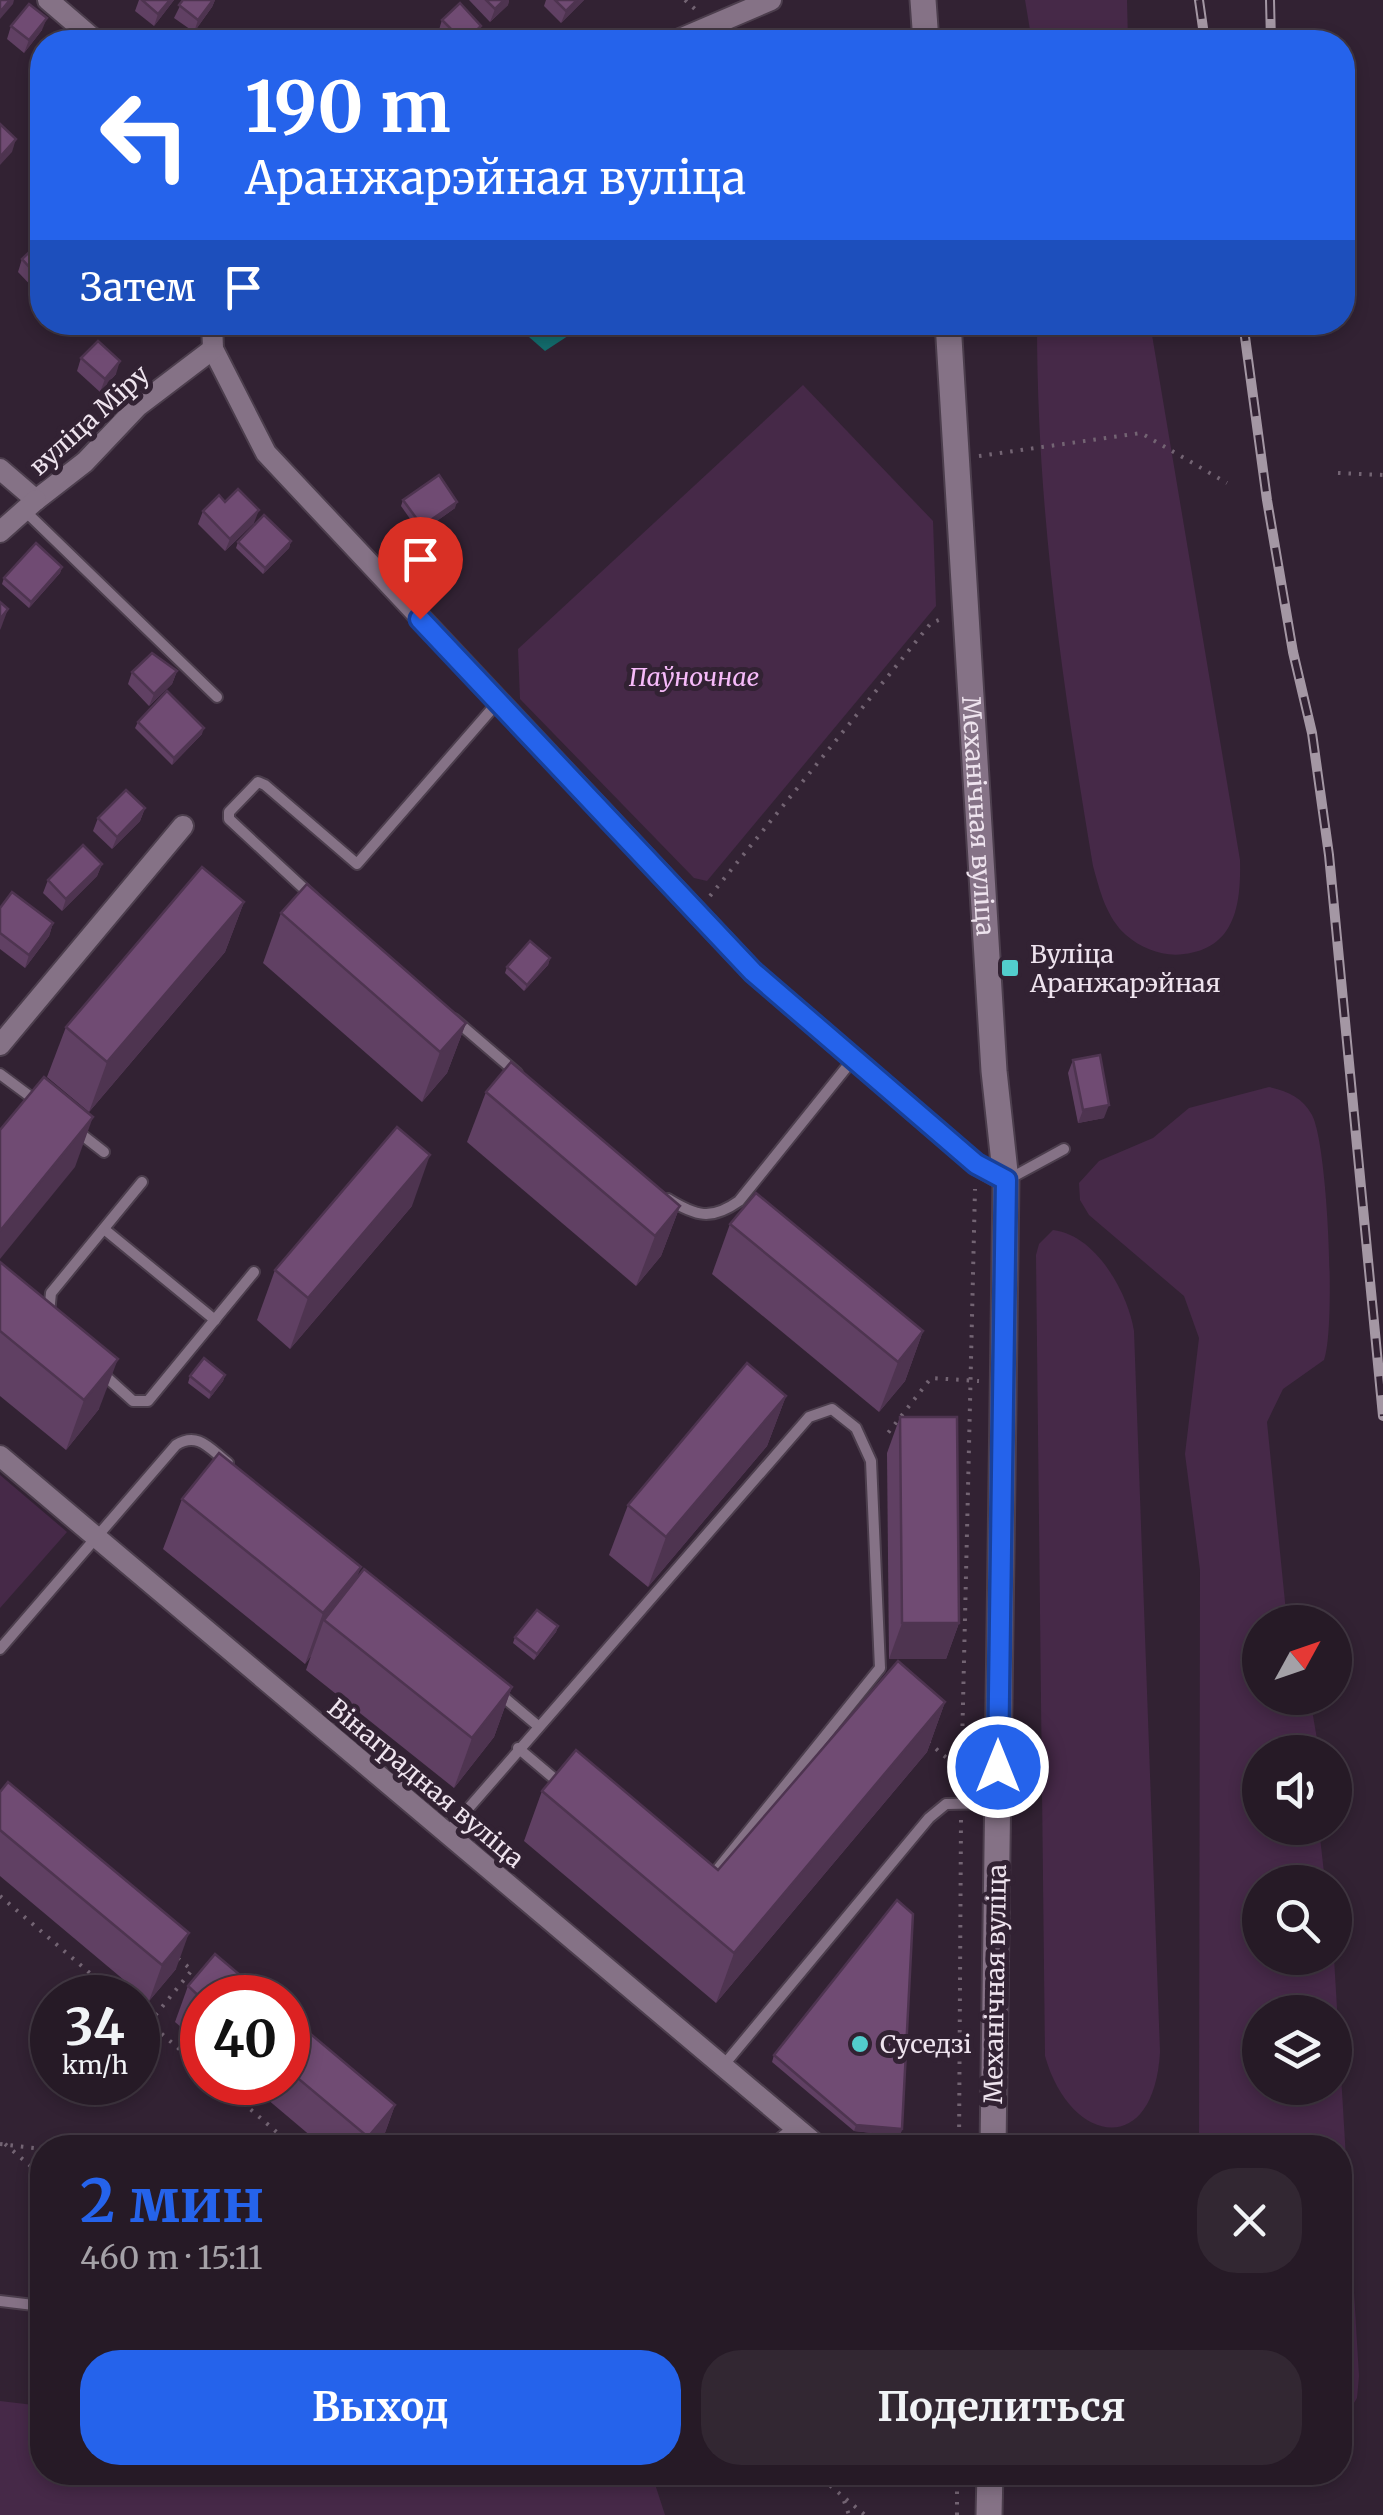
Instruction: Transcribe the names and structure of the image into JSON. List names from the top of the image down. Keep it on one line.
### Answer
{"streets":{"street":["вуліца Міру","Механічная вуліца","Вінаградная вуліца"]},"parks":["Паўночнае"],"places":{"transit":["Вуліца Аранжарэйная"],"other":["Суседзі"]},"north":"top right","page":{"turn":["190 m","Аранжарэйная вуліца"],"then":"Затем","speed":"34 km/h","limit":"40","heading":["2 мин","460 m · 15:11"],"buttons":["Выход","Поделиться"]}}
